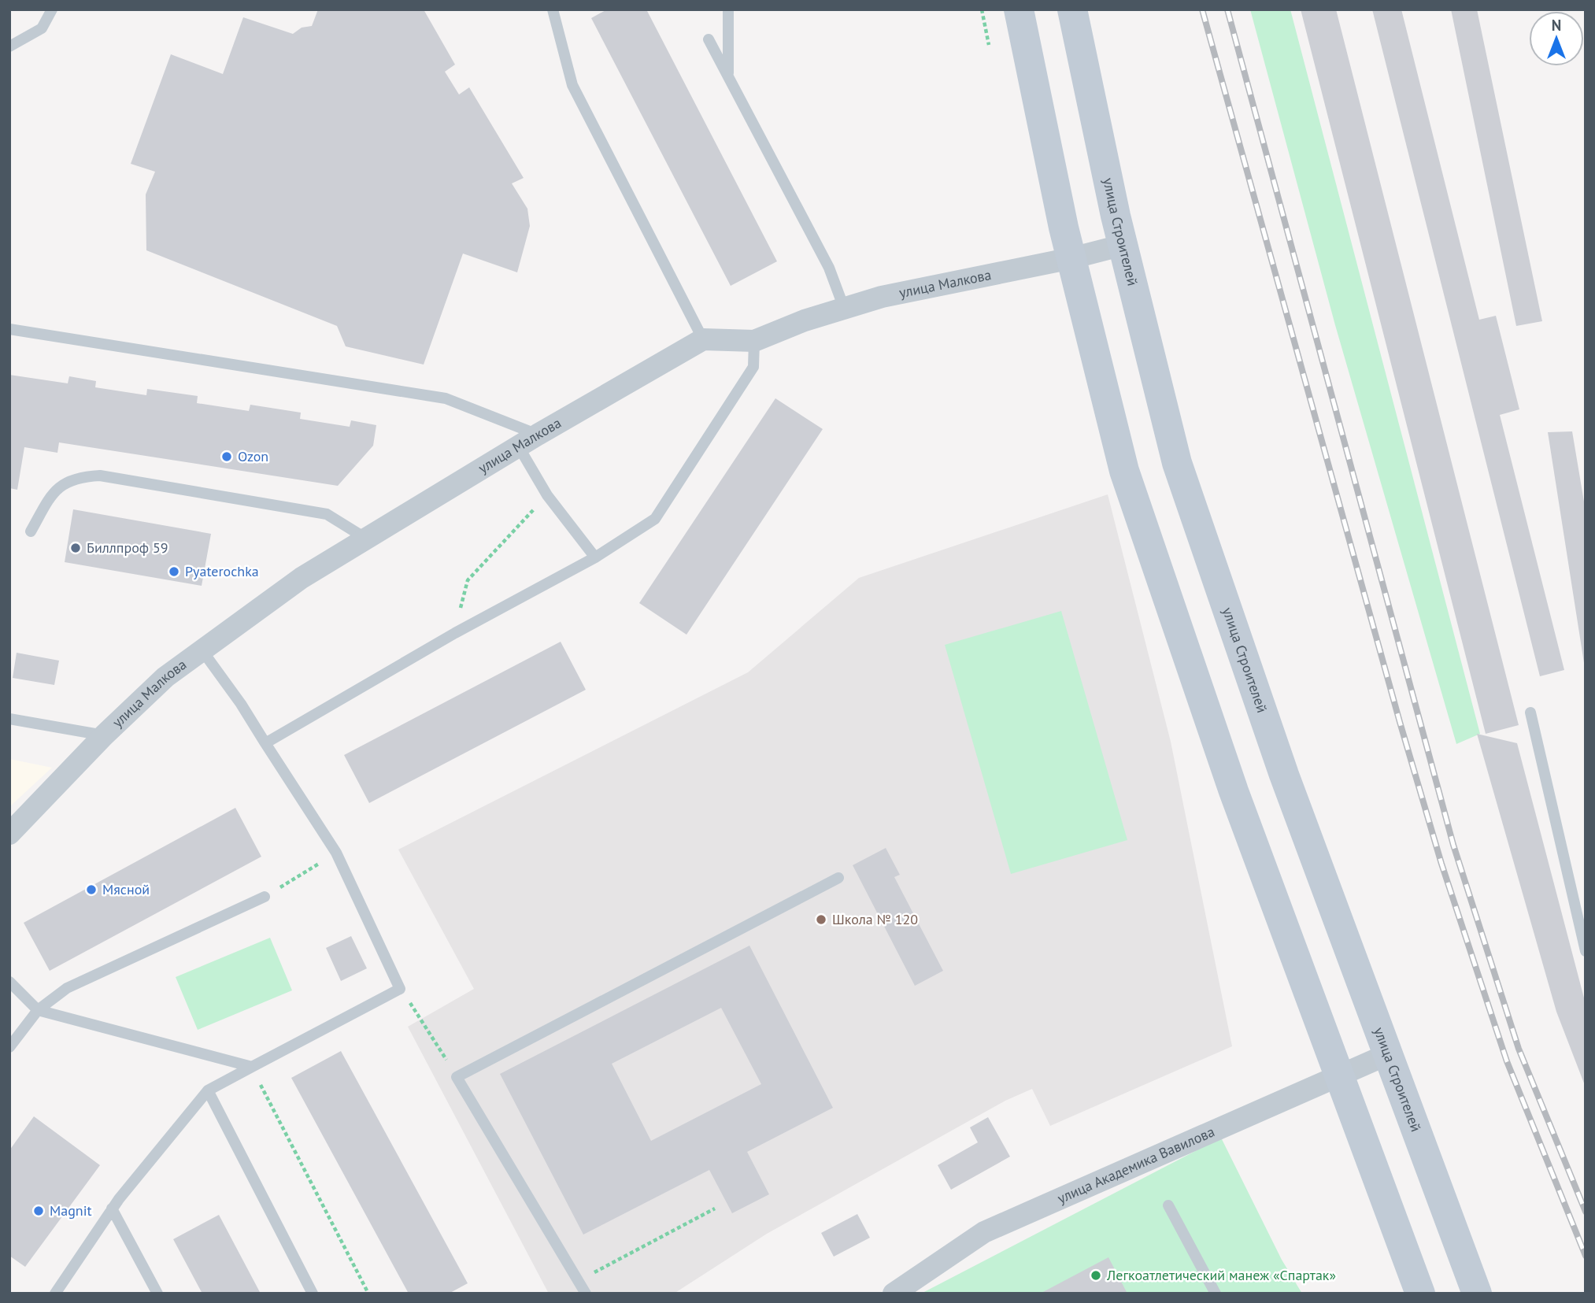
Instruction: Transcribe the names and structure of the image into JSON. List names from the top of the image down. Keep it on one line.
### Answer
{"streets":{"main road":["улица Строителей"],"street":["улица Малкова","улица Академика Вавилова"]},"crossings":[["улица Строителей","улица Малкова"],["улица Строителей","улица Академика Вавилова"]],"places":["Ozon","Биллпроф 59","Pyaterochka","Мясной","Школа № 120","Magnit","Легкоатлетический манеж «Спартак»"],"north":"top"}
